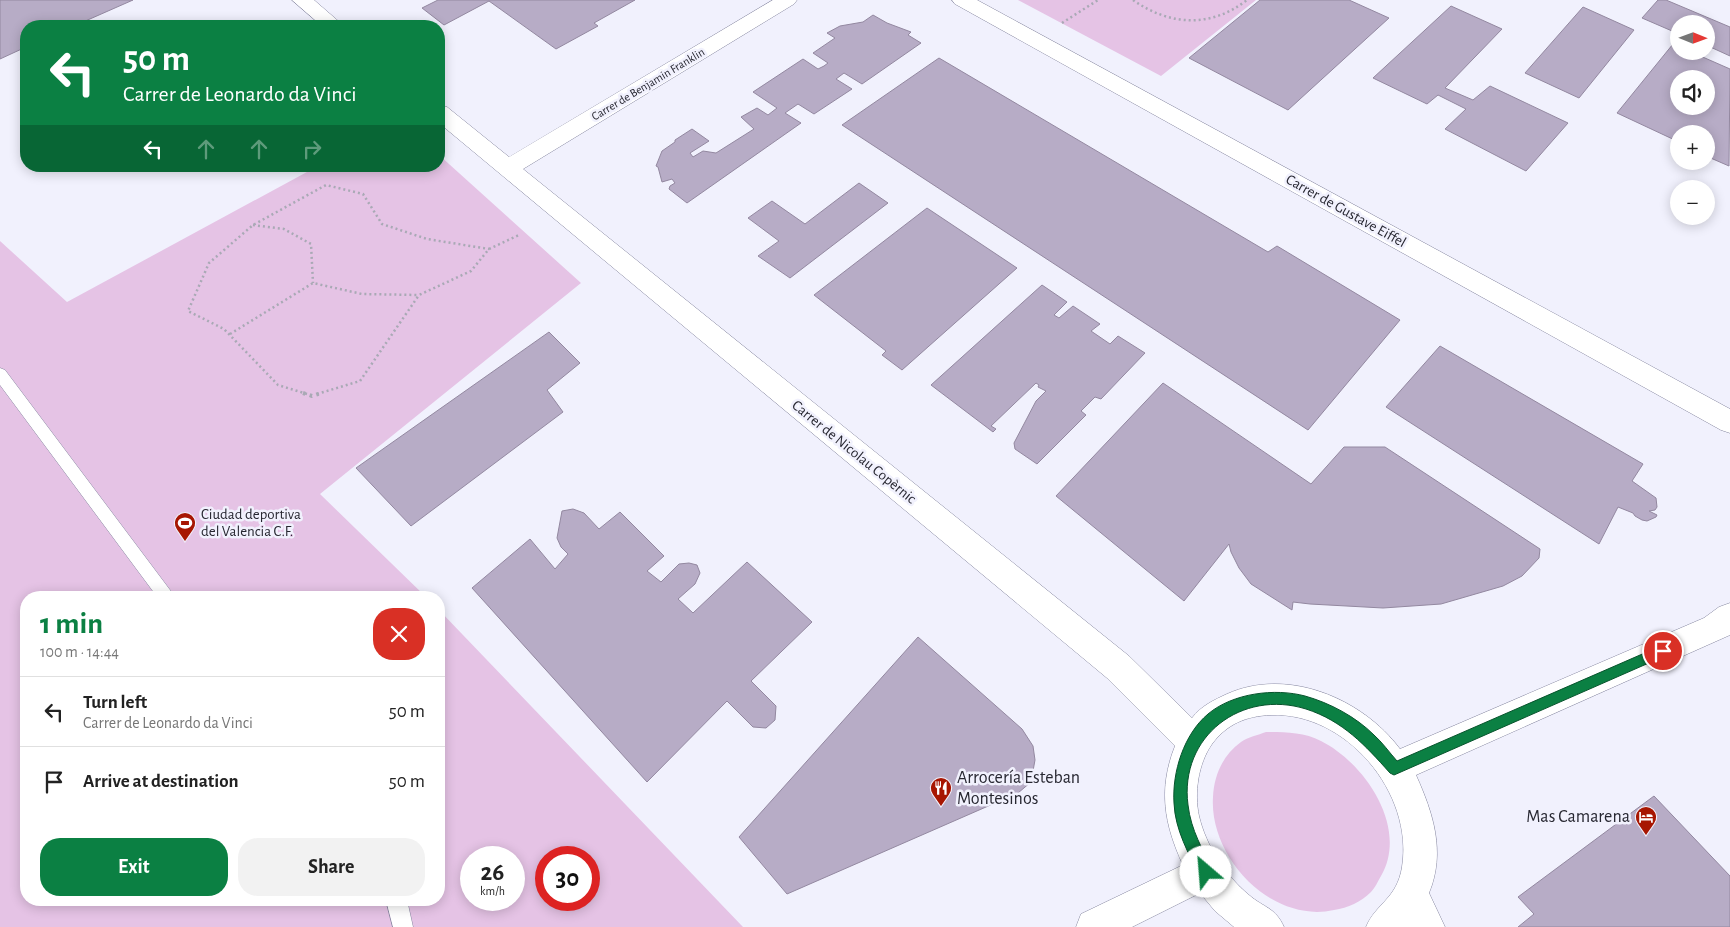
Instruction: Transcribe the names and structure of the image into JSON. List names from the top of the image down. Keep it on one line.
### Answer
{"streets":{"street":["Carrer de Benjamin Franklin","Carrer de Gustave Eiffel","Carrer de Nicolau Copèrnic"]},"crossings":[["Carrer de Benjamin Franklin","Carrer de Nicolau Copèrnic"]],"places":{"sports":["Ciudad deportiva del Valencia C.F."],"restaurant":["Arrocería Esteban Montesinos"],"hotel":["Mas Camarena"]},"north":"right","page":{"map_buttons":["+","−"],"turn":["50 m","Carrer de Leonardo da Vinci"],"heading":["1 min","100 m · 14:44"],"list":[{"name":"Turn left","note":"Carrer de Leonardo da Vinci","value":"50 m"},{"name":"Arrive at destination","value":"50 m"}],"buttons":["Exit","Share"],"speed":"26 km/h","limit":"30"}}
